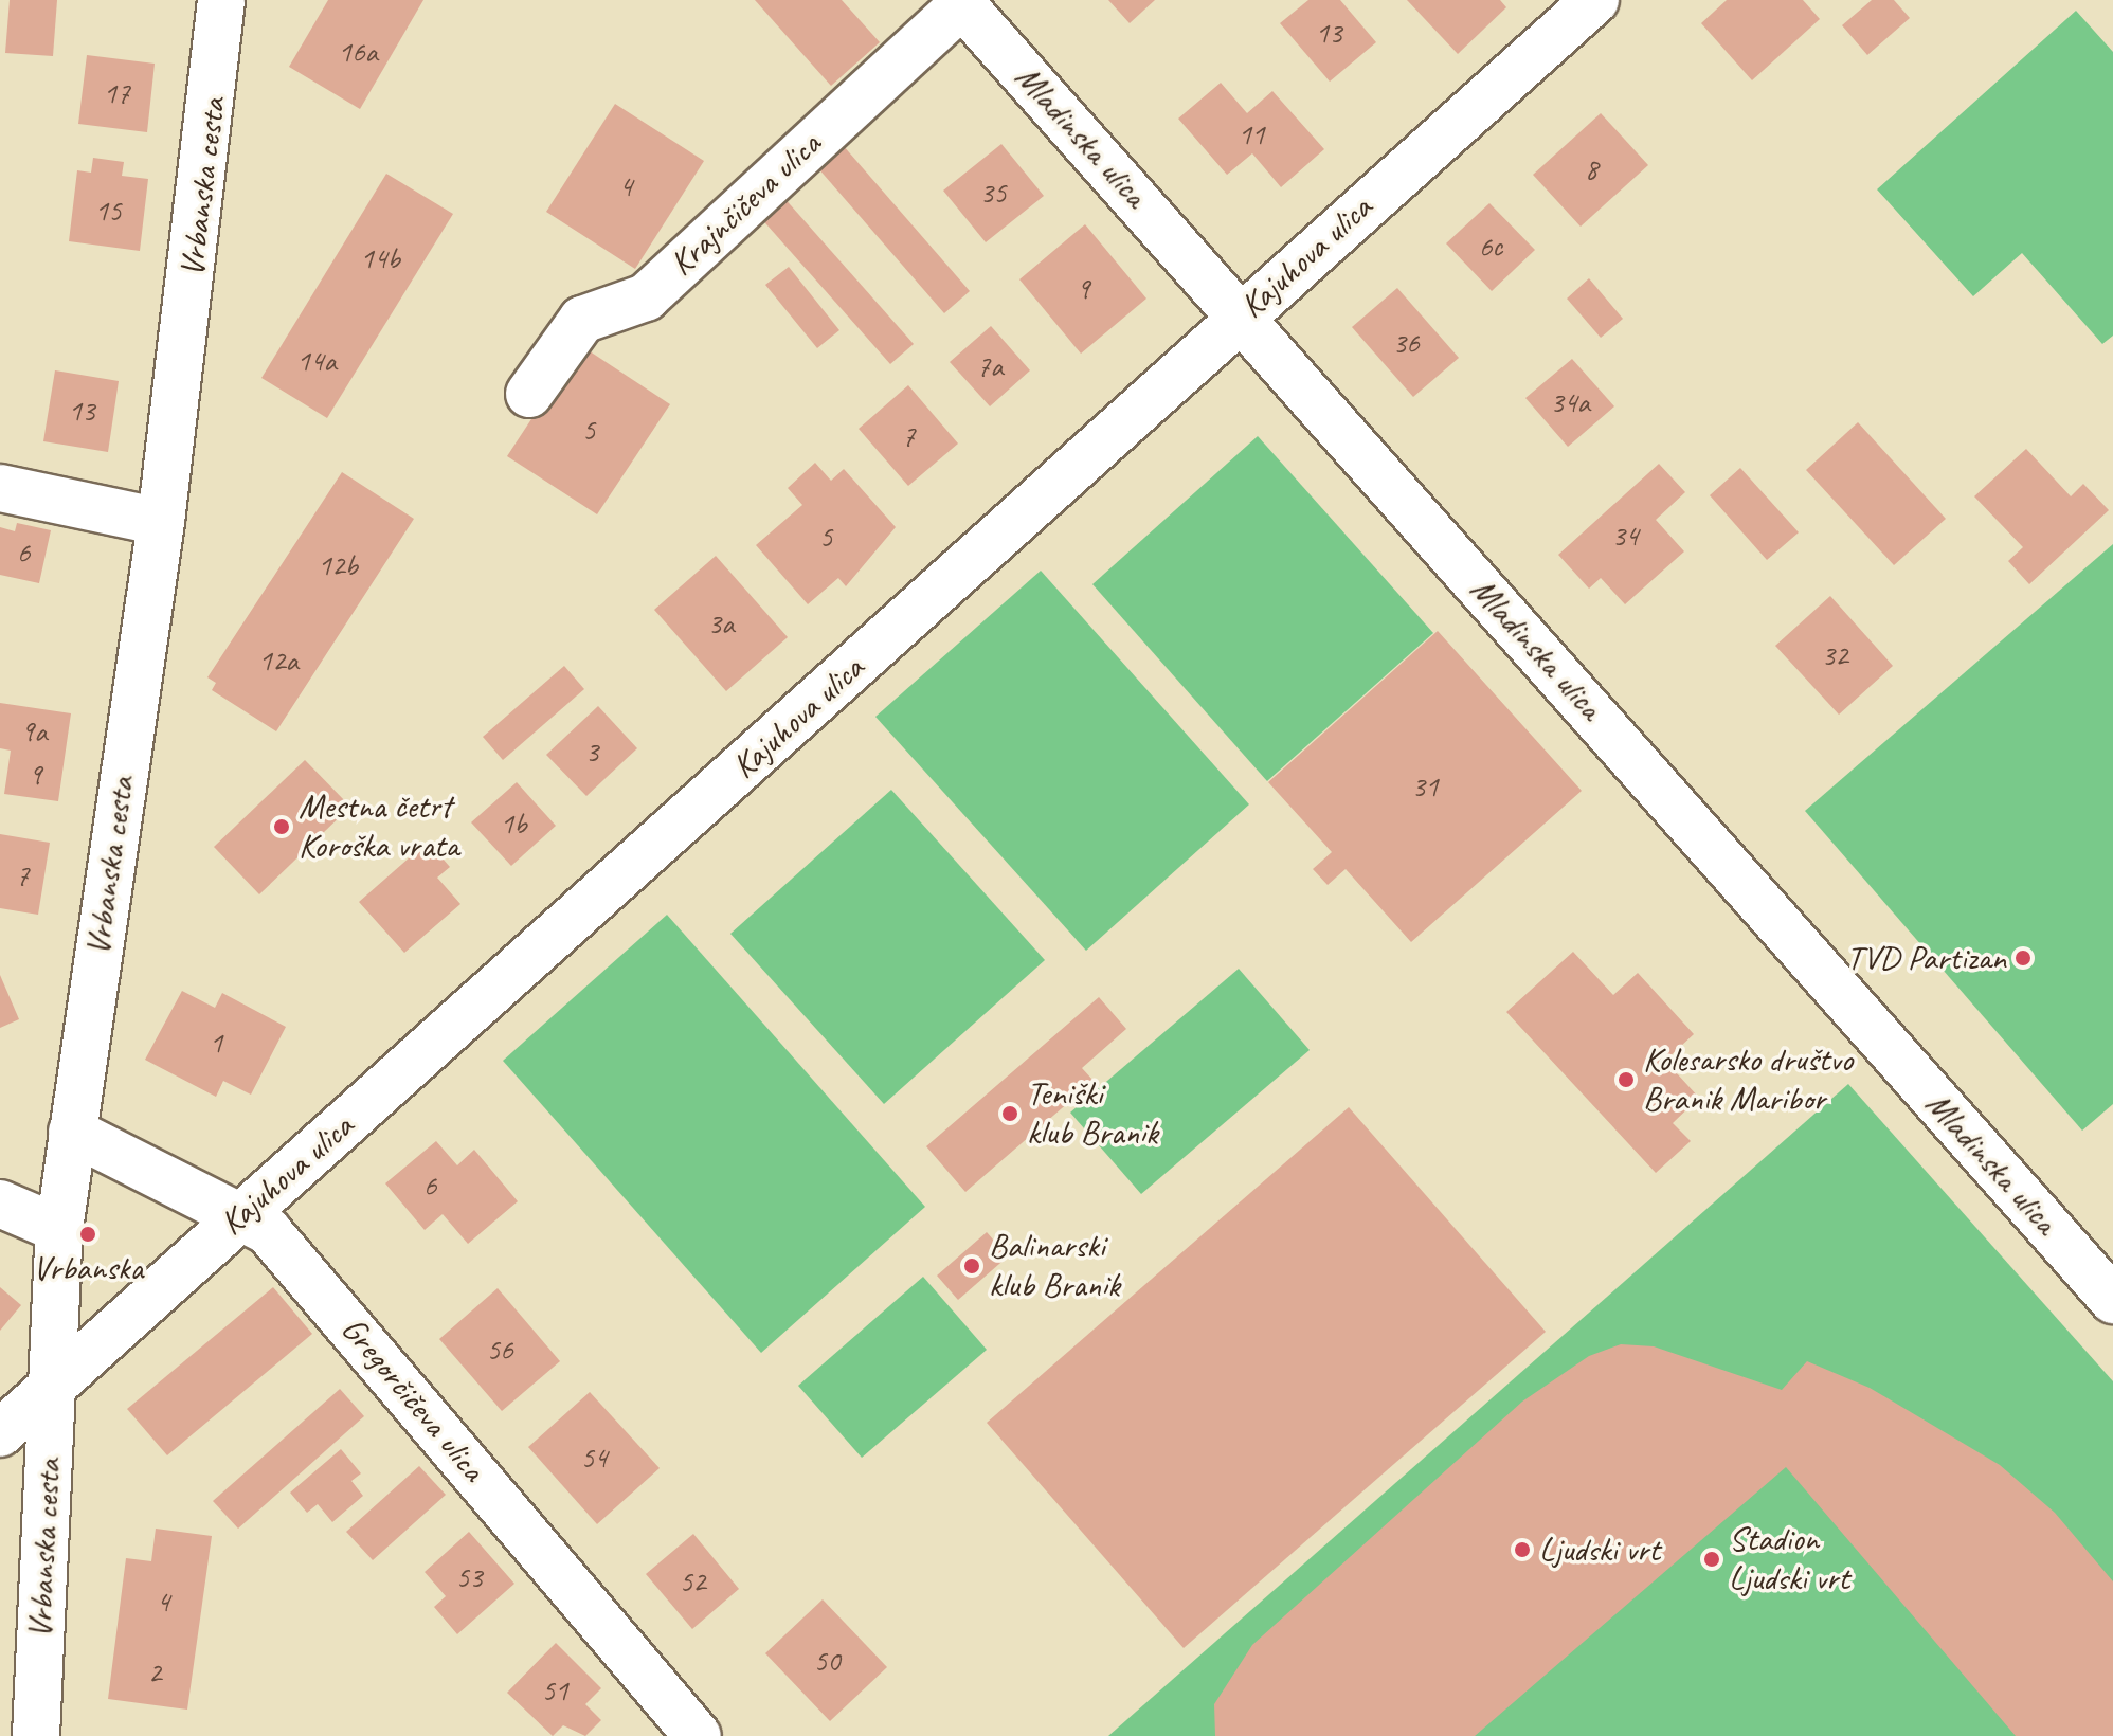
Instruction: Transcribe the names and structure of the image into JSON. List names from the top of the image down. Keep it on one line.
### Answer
{"streets":{"street":["Mladinska ulica","Vrbanska cesta","Krajnčičeva ulica","Kajuhova ulica","Gregorčičeva ulica"]},"crossings":[["Mladinska ulica","Krajnčičeva ulica"],["Mladinska ulica","Kajuhova ulica"],["Vrbanska cesta","Kajuhova ulica"],["Vrbanska cesta","Gregorčičeva ulica"],["Kajuhova ulica","Gregorčičeva ulica"]],"places":["Mestna četrt Koroška vrata","TVD Partizan","Kolesarsko društvo Branik Maribor","Teniški klub Branik","Vrbanska","Balinarski klub Branik","Ljudski vrt","Stadion Ljudski vrt"],"house_numbers":["13","16a","17","11","8","4","35","15","6c","14b","9","36","14a","7a","34a","13","5","7","34","5","6","12b","3a","32","12a","9a","3","9","31","1b","7","1","6","56","54","53","52","4","50","2","51"]}
